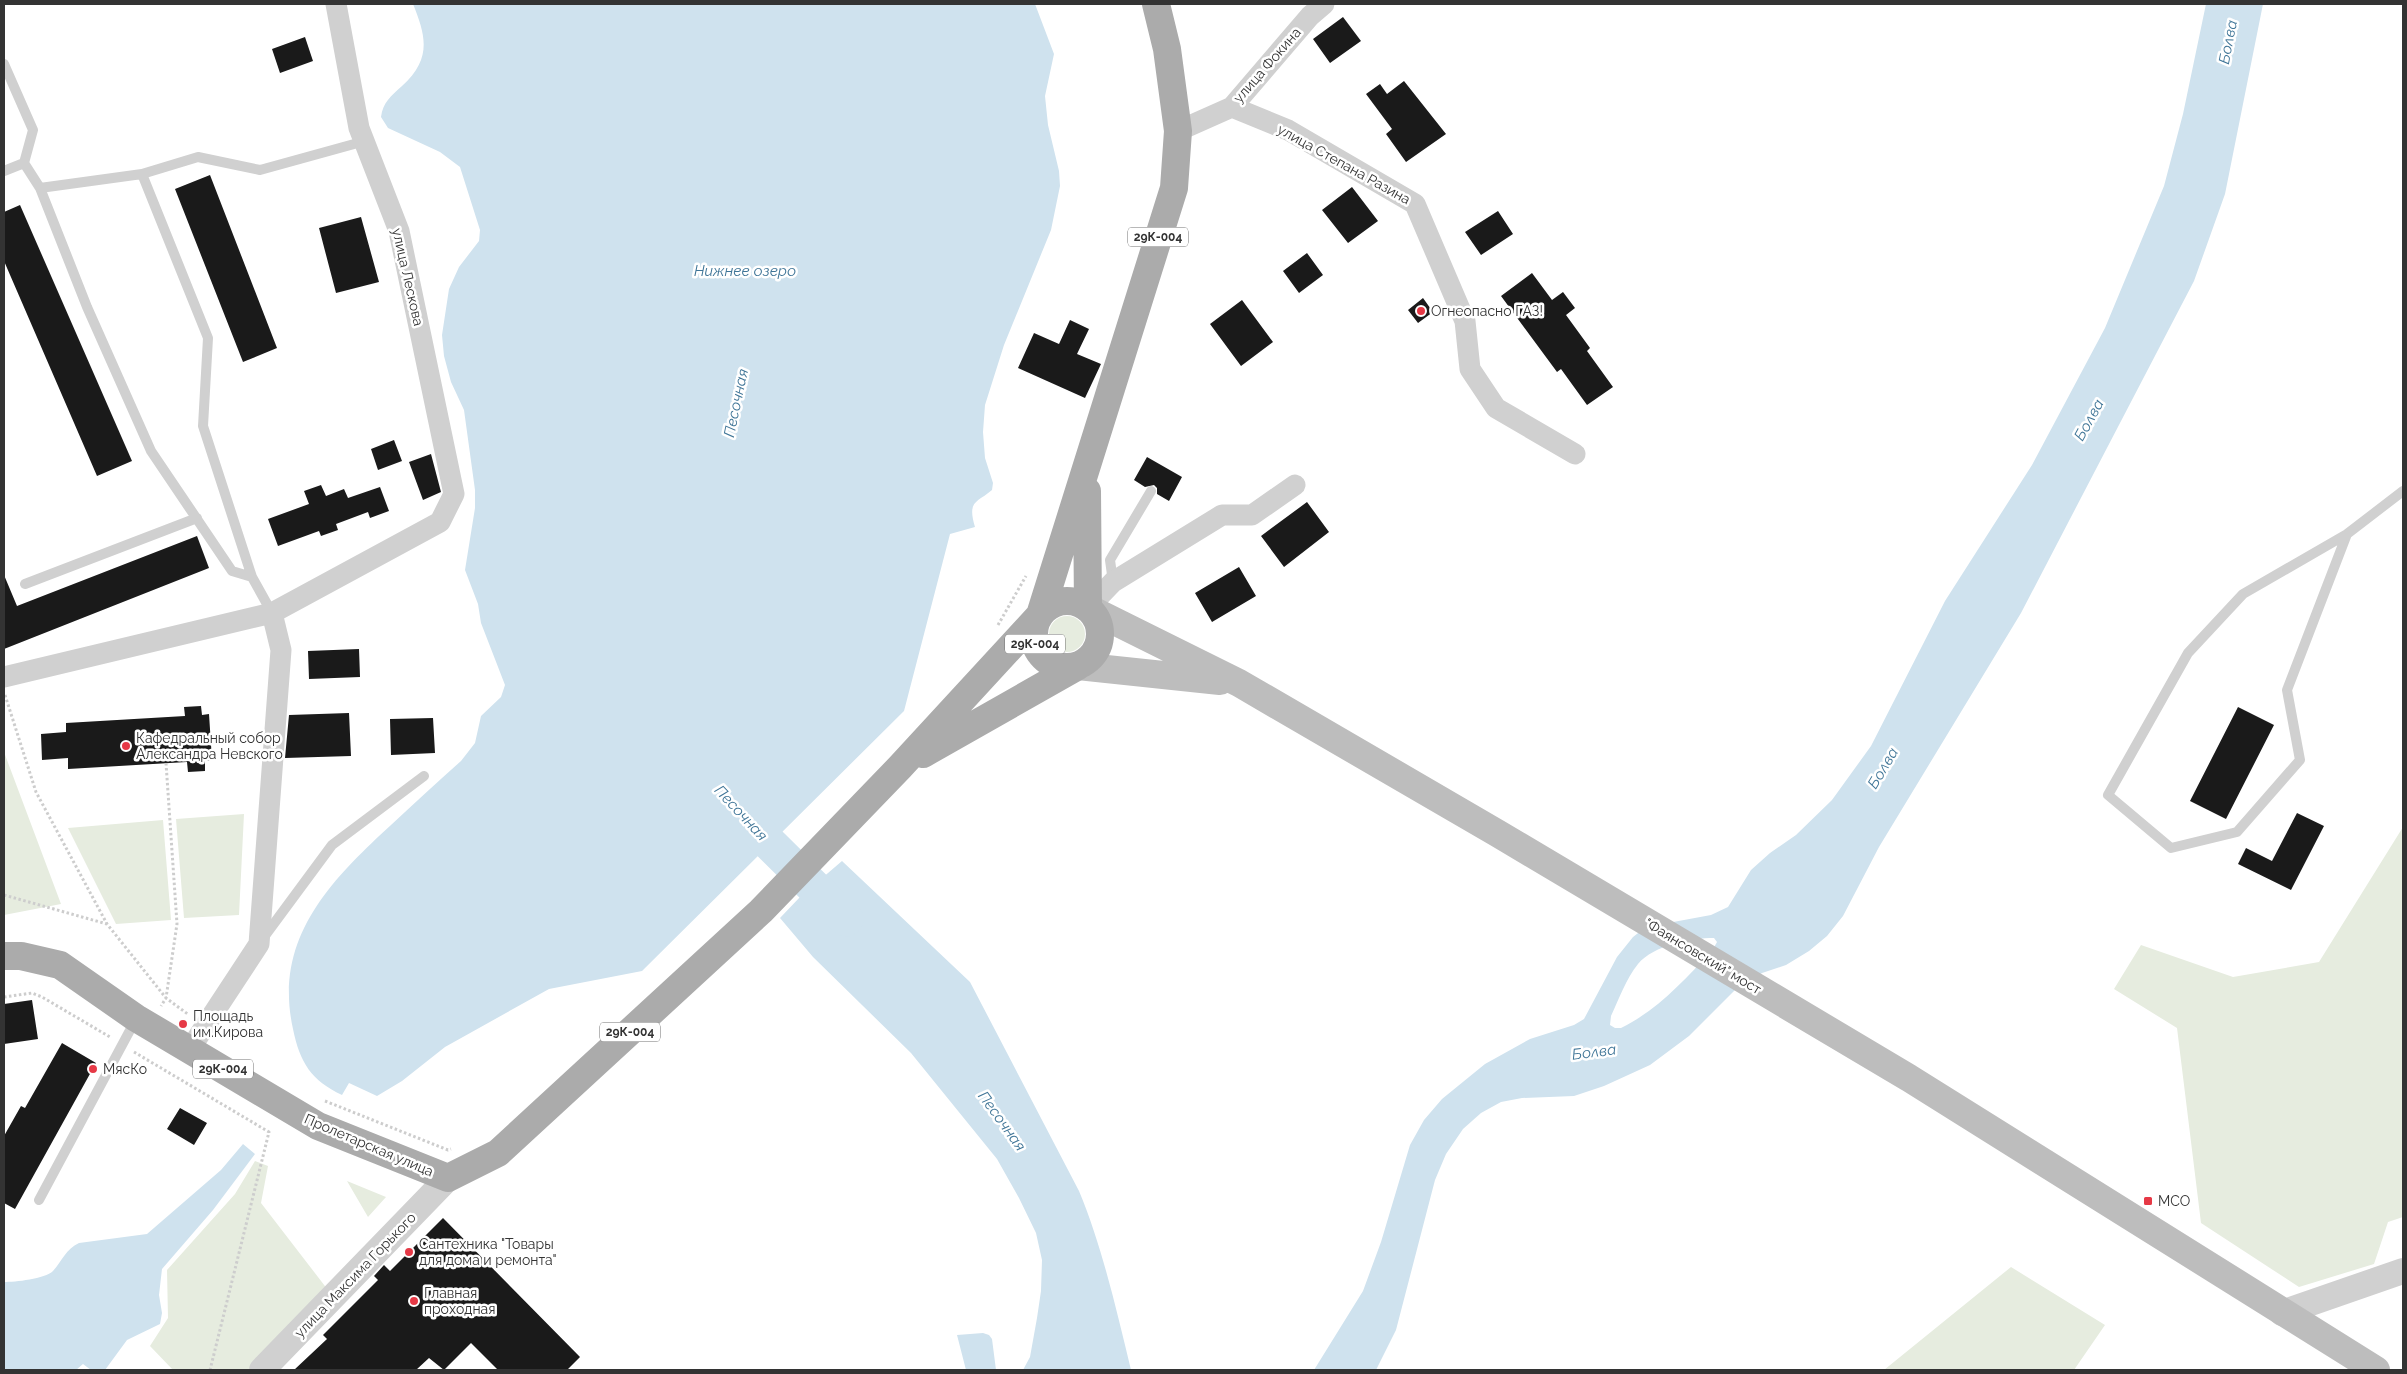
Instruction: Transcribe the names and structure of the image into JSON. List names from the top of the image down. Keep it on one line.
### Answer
{"streets":{"main road":["29К-004","\"Фаянсовский\" мост","Пролетарская улица"],"street":["улица Фокина","улица Степана Разина","улица Лескова","улица Максима Горького"]},"crossings":[["улица Фокина","улица Степана Разина"],["улица Фокина","29К-004"],["29К-004","\"Фаянсовский\" мост"],["29К-004","Пролетарская улица"],["29К-004","улица Максима Горького"],["Пролетарская улица","улица Максима Горького"]],"water":["Болва","Нижнее озеро","Песочная"],"places":{"other":["Огнеопасно ГАЗ!","Кафедральный собор Александра Невского","Площадь им.Кирова","МясКо","Сантехника \"Товары для дома и ремонта\"","Главная проходная"],"transit":["МСО"]}}
